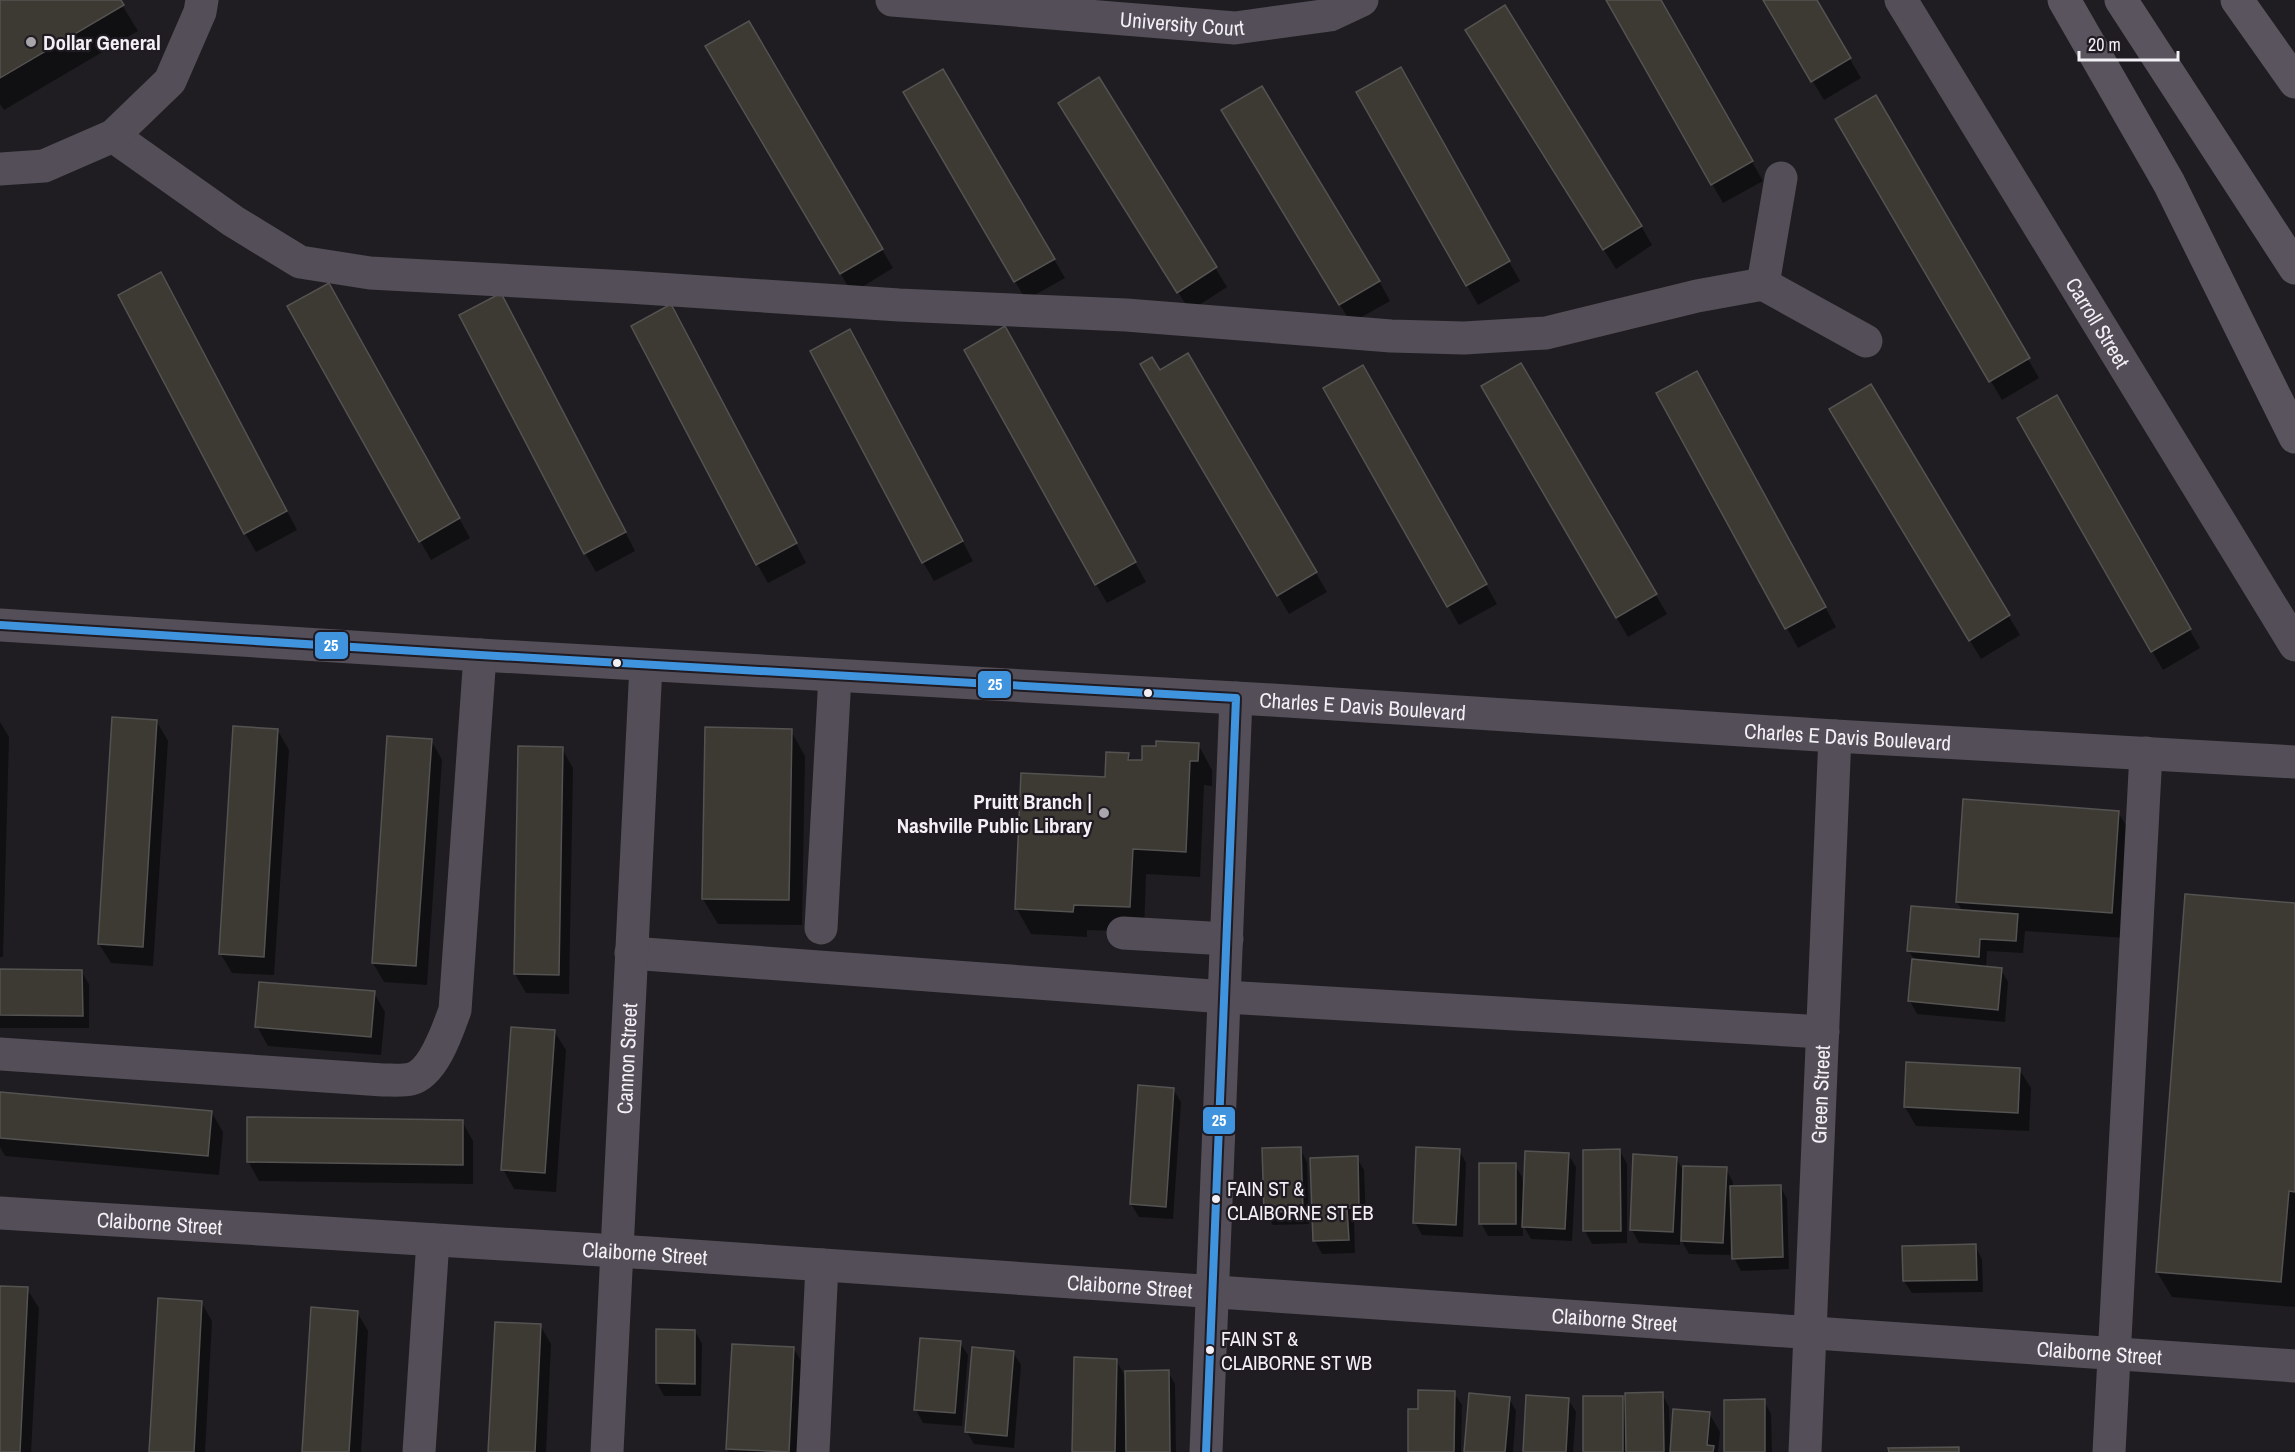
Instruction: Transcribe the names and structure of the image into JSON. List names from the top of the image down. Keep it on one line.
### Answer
{"streets":{"street":["University Court","Carroll Street","Charles E Davis Boulevard","Cannon Street","Green Street","Claiborne Street"]},"crossings":[["Charles E Davis Boulevard","Cannon Street"],["Charles E Davis Boulevard","Green Street"],["Cannon Street","Claiborne Street"],["Green Street","Claiborne Street"]],"places":["Dollar General","Pruitt Branch | Nashville Public Library","FAIN ST & CLAIBORNE ST EB","FAIN ST & CLAIBORNE ST WB"],"lines":["transit line 25"],"scale_bar":"20 m"}
